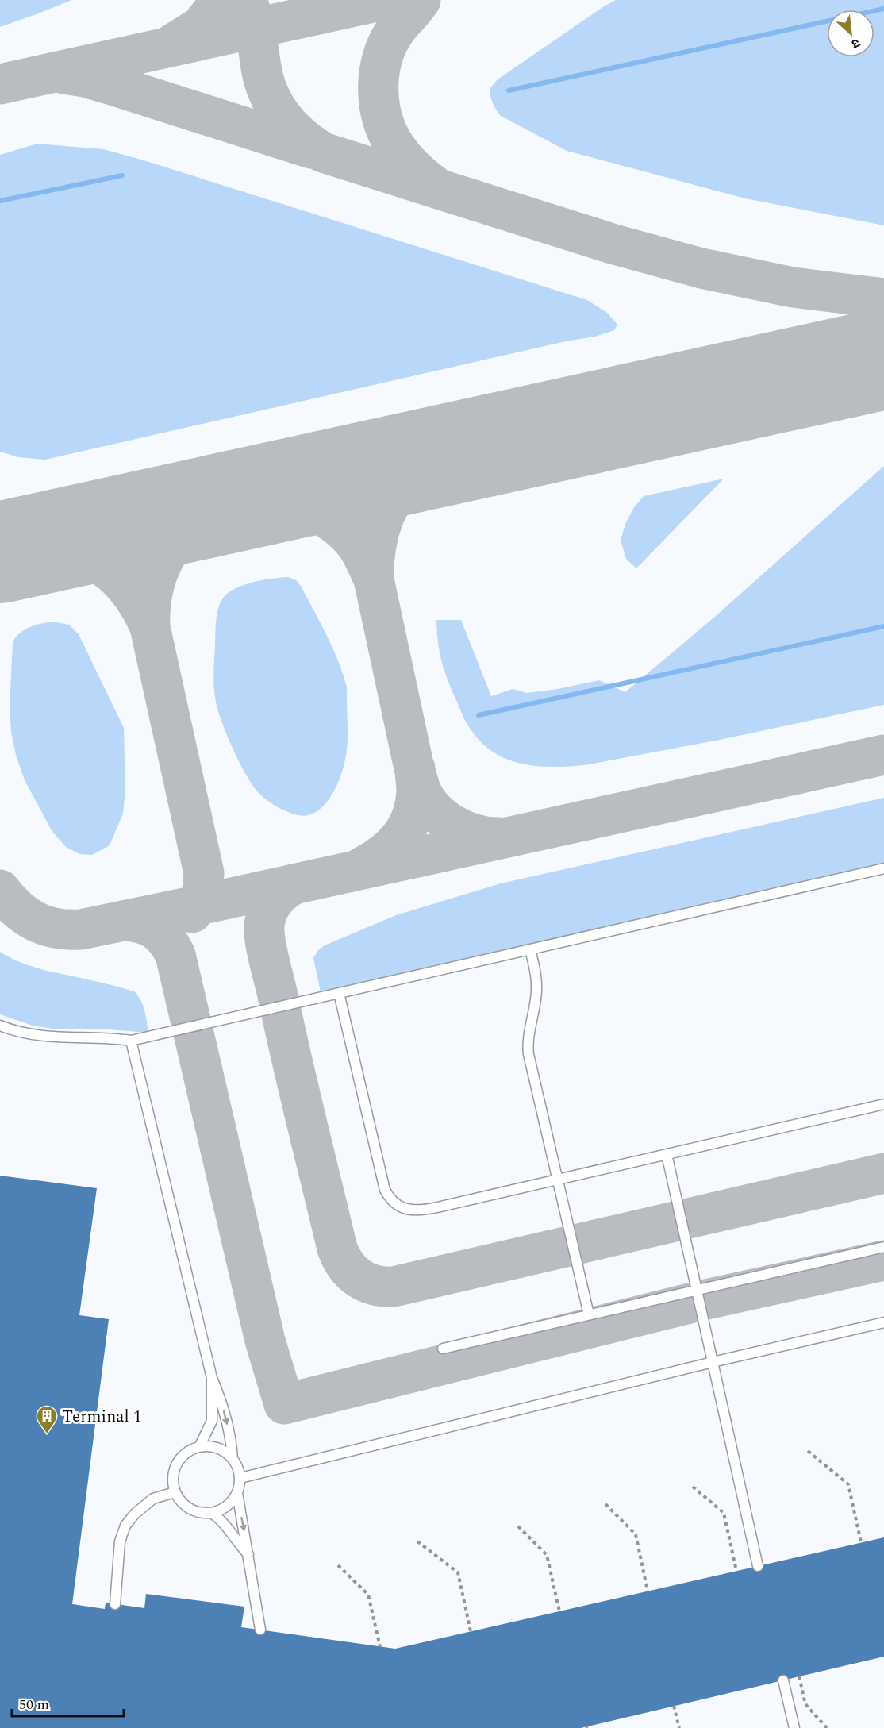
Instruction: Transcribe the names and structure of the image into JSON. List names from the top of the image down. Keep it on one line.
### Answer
{"places":{"building":["Terminal 1"]},"scale_bar":"50 m","north":"bottom right"}
